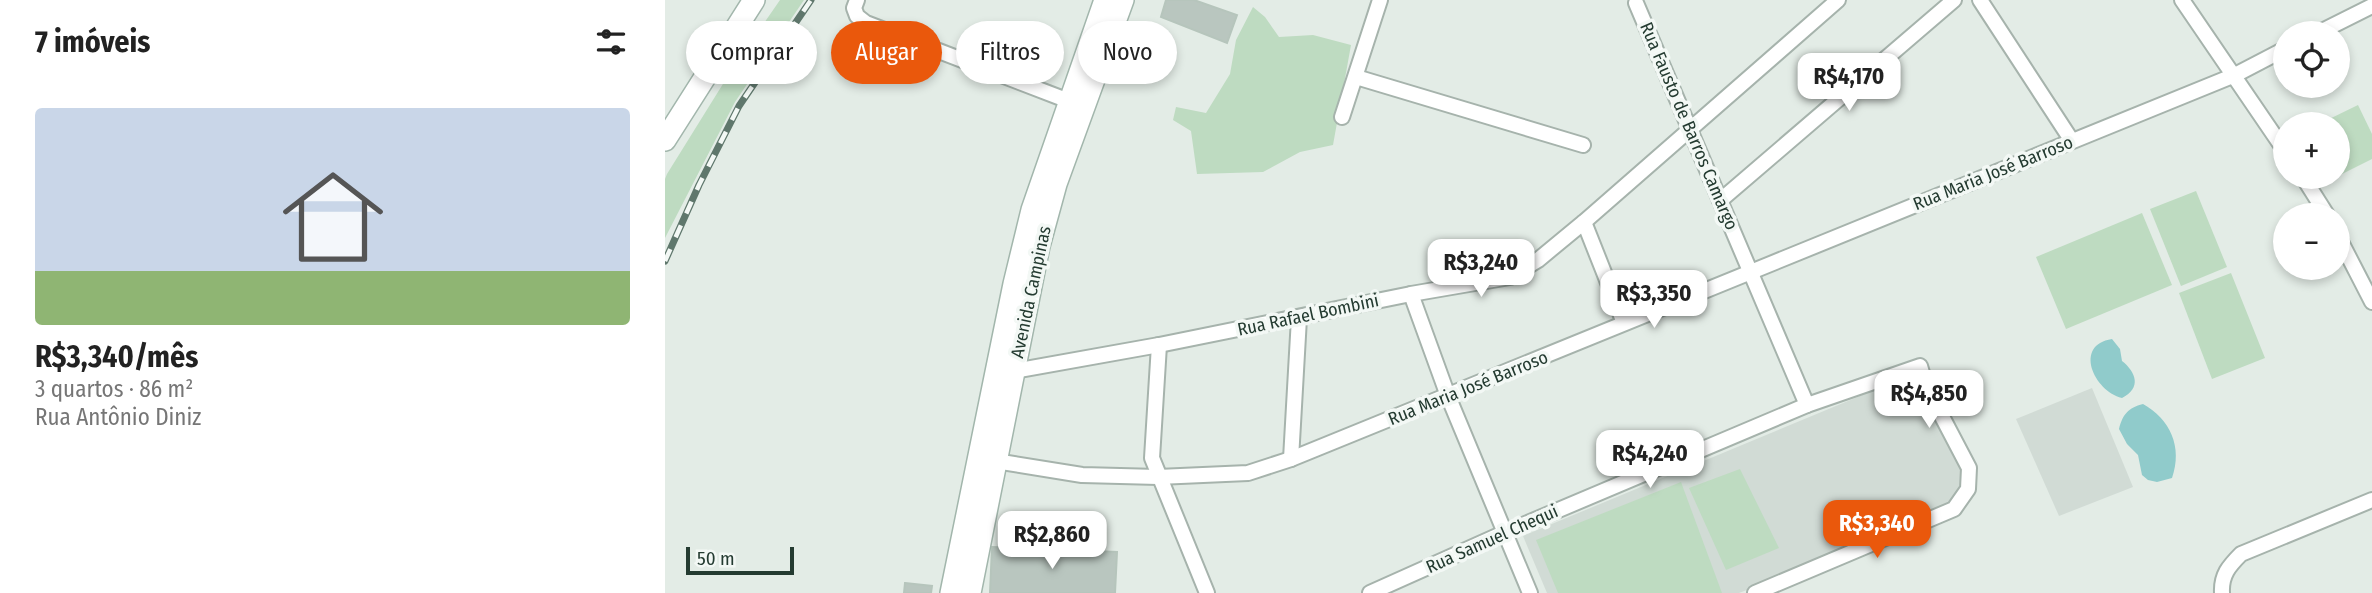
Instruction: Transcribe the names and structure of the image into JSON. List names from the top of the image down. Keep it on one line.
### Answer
{"streets":{"main road":["Avenida Campinas"],"street":["Rua Fausto de Barros Camargo","Rua Maria José Barroso","Rua Rafael Bombini","Rua Samuel Chequi"]},"crossings":[["Rua Fausto de Barros Camargo","Rua Maria José Barroso"],["Rua Fausto de Barros Camargo","Rua Rafael Bombini"],["Rua Fausto de Barros Camargo","Rua Samuel Chequi"],["Rua Maria José Barroso","Avenida Campinas"],["Avenida Campinas","Rua Rafael Bombini"]],"scale_bar":"50 m","page":{"heading":"7 imóveis","map_buttons":["+","−"],"chip":["Comprar","Alugar","Filtros","Novo"],"price":["R$4,170","R$3,240","R$3,350","R$4,850","R$4,240","R$3,340","R$2,860"],"list":[{"name":"R$3,340/mês","note":"3 quartos · 86 m² · Rua Antônio Diniz"}],"scale":"50 m"}}
